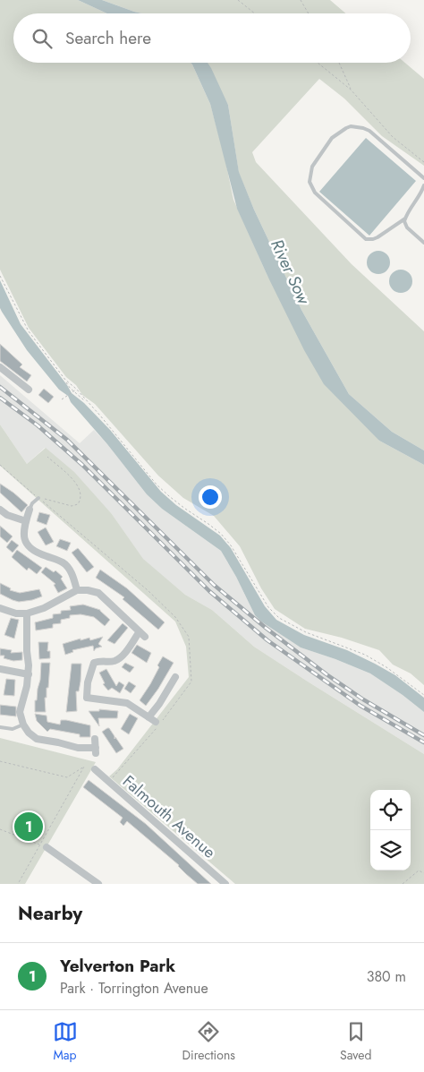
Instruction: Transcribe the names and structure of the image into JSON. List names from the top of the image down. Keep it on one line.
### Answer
{"streets":{"street":["Falmouth Avenue"]},"water":["River Sow"],"page":{"search":"Search here","pins":"1","heading":"Nearby","list":[{"mark":"1","name":"Yelverton Park","note":"Park · Torrington Avenue","value":"380 m"}],"nav":["Map","Directions","Saved"]}}
